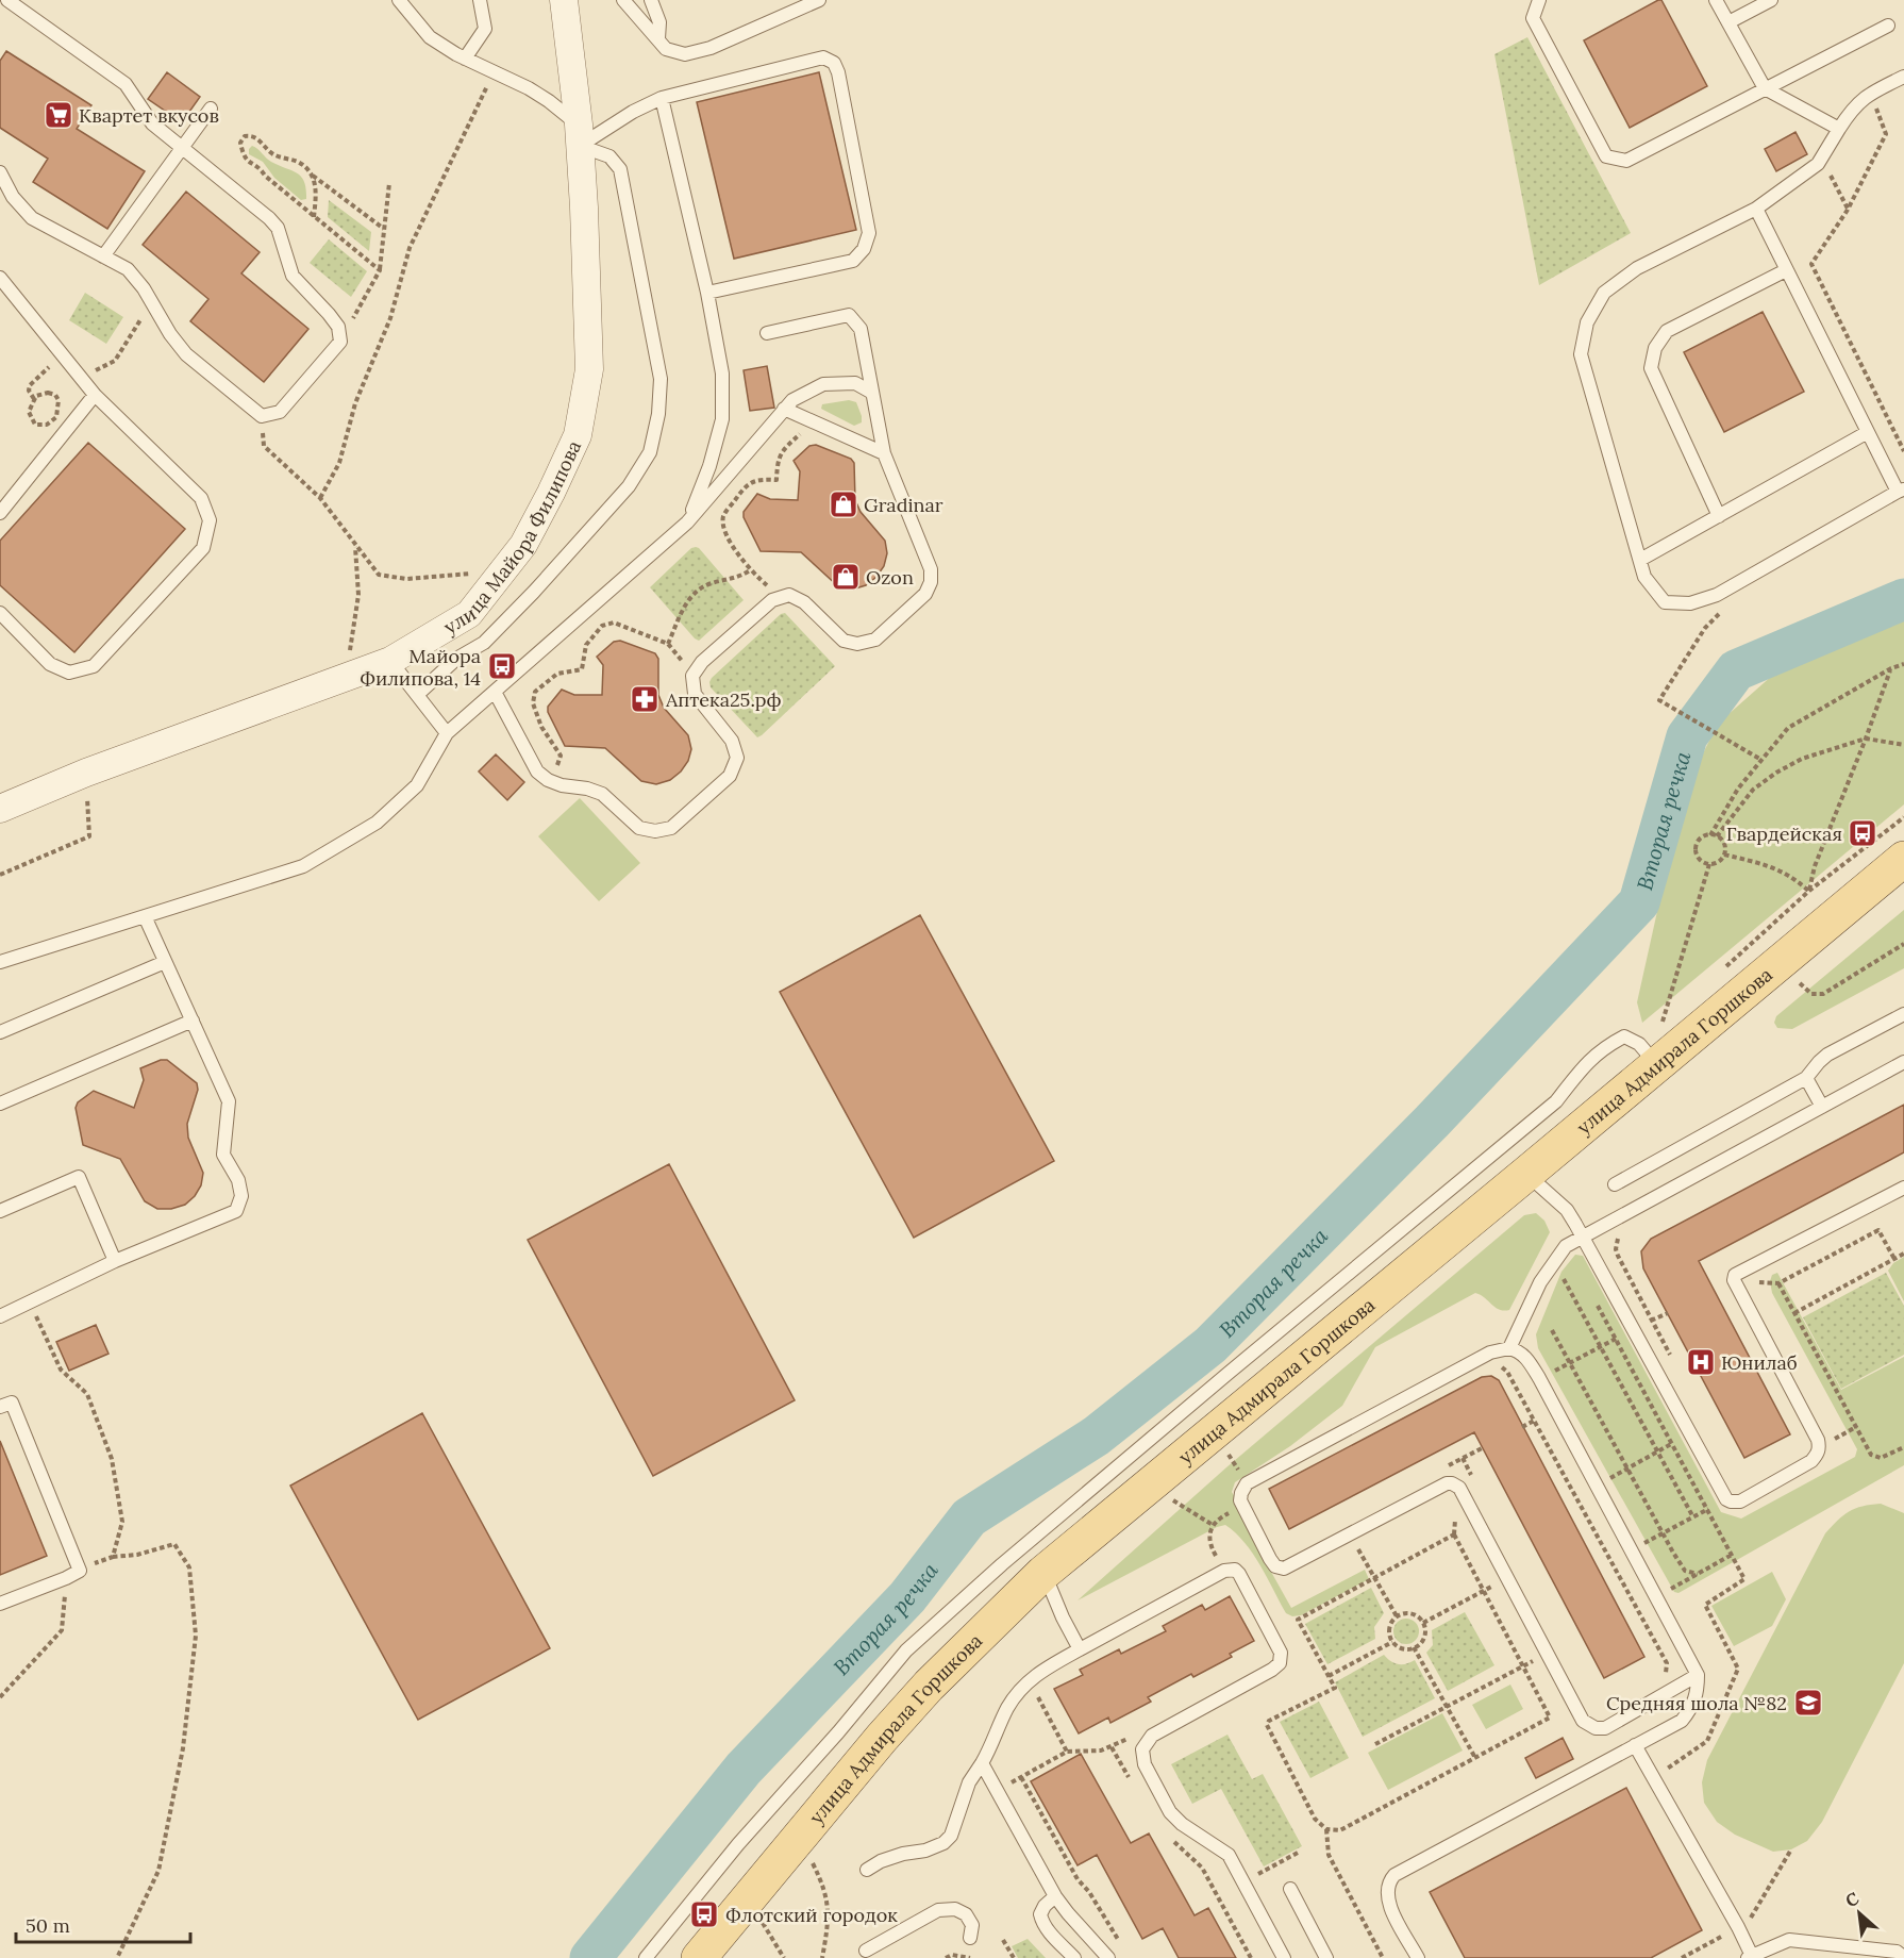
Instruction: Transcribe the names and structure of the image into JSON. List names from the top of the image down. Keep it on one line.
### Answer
{"streets":{"main road":["улица Адмирала Горшкова"],"street":["улица Майора Филипова"]},"water":["Вторая речка"],"places":{"supermarket":["Квартет вкусов"],"shop":["Gradinar","Ozon"],"bus stop":["Майора Филипова, 14","Гвардейская","Флотский городок"],"pharmacy":["Аптека25.рф"],"hospital":["Юнилаб"],"school or university":["Средняя шола №82"]},"scale_bar":"50 m","north":"top left"}
